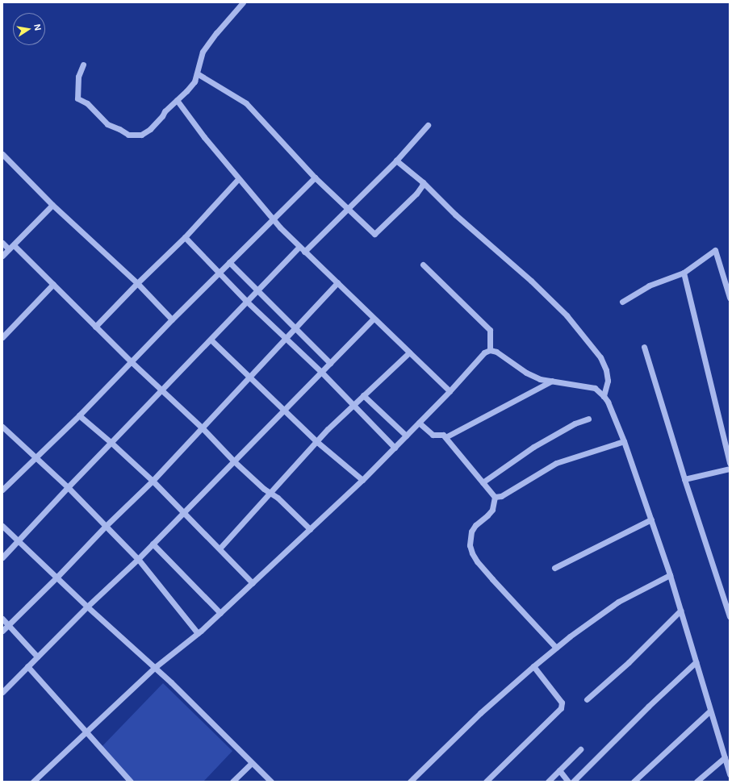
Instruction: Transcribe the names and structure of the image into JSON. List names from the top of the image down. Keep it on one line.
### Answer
{"north":"right"}
